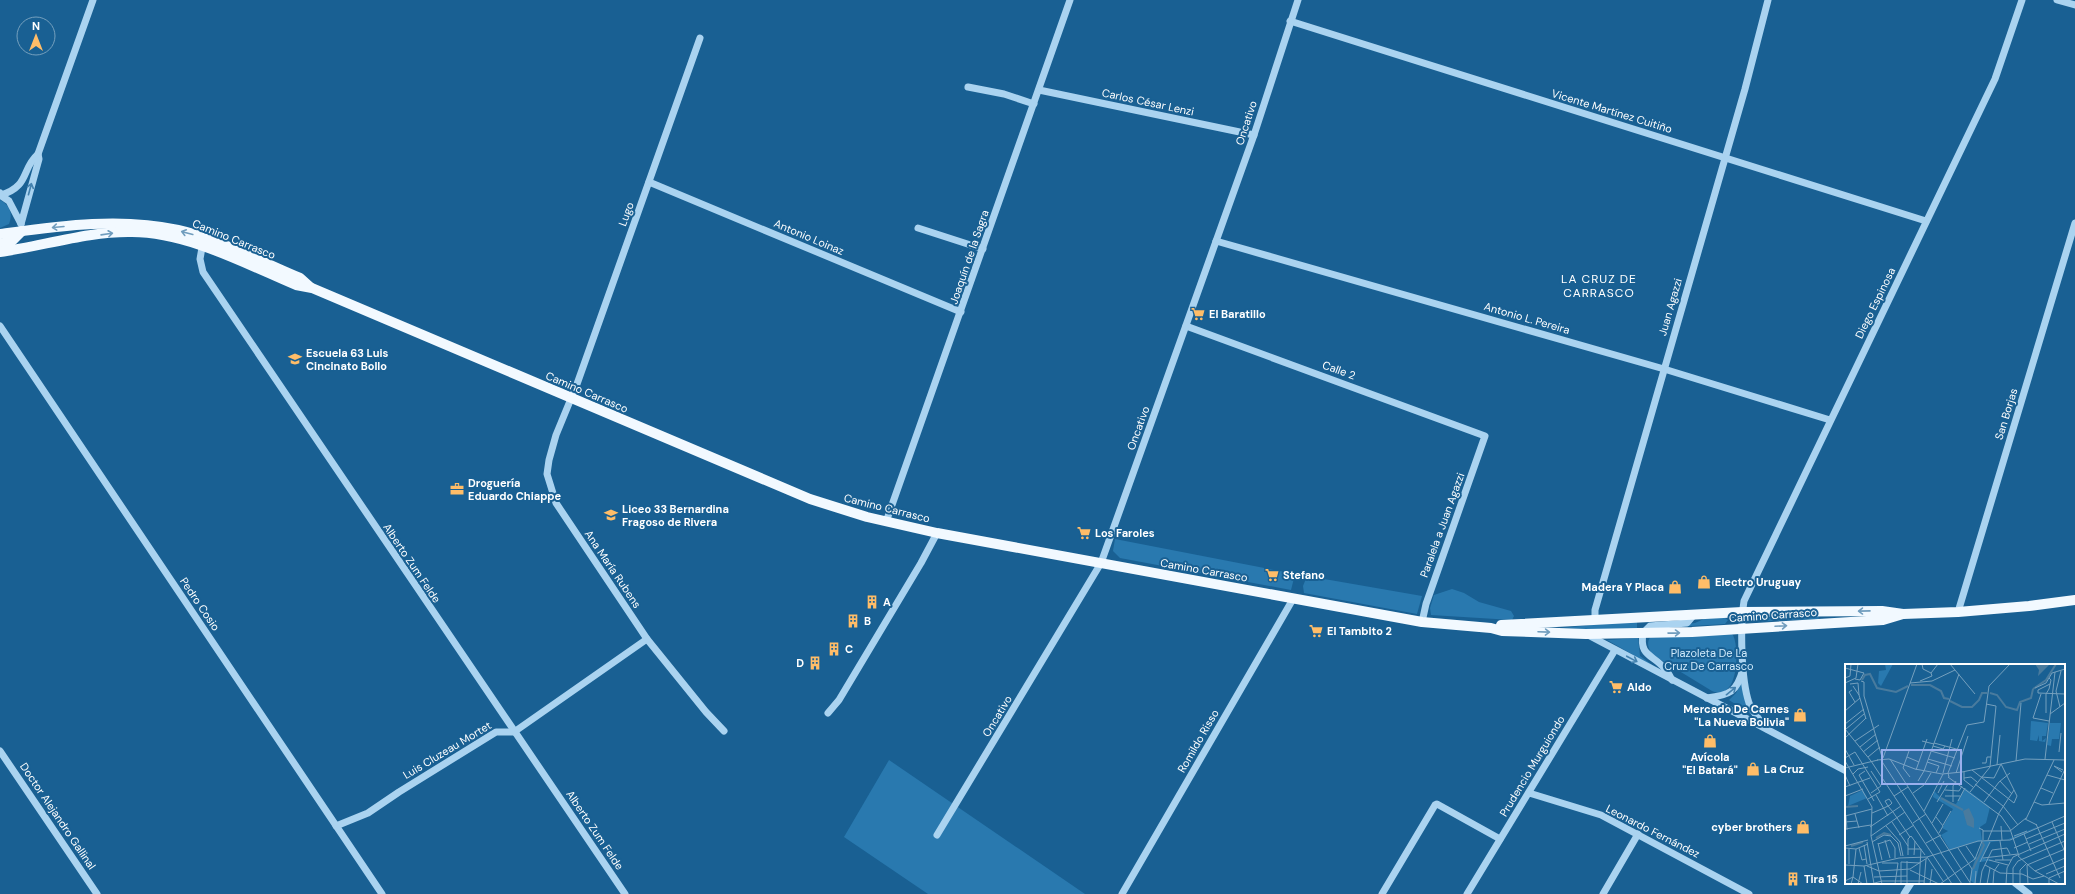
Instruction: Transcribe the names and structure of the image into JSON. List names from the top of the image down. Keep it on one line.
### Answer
{"streets":{"main road":["Camino Carrasco"],"street":["Carlos César Lenzi","Vicente Martínez Cuitiño","Oncativo","Lugo","Antonio Loinaz","Joaquín de la Sagra","Diego Espinosa","Juan Agazzi","Antonio L. Pereira","Calle 2","San Borjas","Paralela a Juan Agazzi","Alberto Zum Felde","Ana María Rubens","Pedro Cosio","Romildo Risso","Luis Cluzeau Mortet","Prudencio Murguiondo","Doctor Alejandro Gallinal","Leonardo Fernández"]},"crossings":[["Carlos César Lenzi","Oncativo"],["Carlos César Lenzi","Joaquín de la Sagra"],["Vicente Martínez Cuitiño","Oncativo"],["Vicente Martínez Cuitiño","Diego Espinosa"],["Vicente Martínez Cuitiño","Juan Agazzi"],["Oncativo","Camino Carrasco"],["Oncativo","Antonio L. Pereira"],["Oncativo","Calle 2"],["Lugo","Antonio Loinaz"],["Lugo","Camino Carrasco"],["Lugo","Ana María Rubens"],["Antonio Loinaz","Joaquín de la Sagra"],["Camino Carrasco","Joaquín de la Sagra"],["Camino Carrasco","Diego Espinosa"],["Camino Carrasco","Juan Agazzi"],["Camino Carrasco","San Borjas"],["Camino Carrasco","Paralela a Juan Agazzi"],["Camino Carrasco","Alberto Zum Felde"],["Camino Carrasco","Ana María Rubens"],["Camino Carrasco","Romildo Risso"],["Diego Espinosa","Antonio L. Pereira"],["Juan Agazzi","Antonio L. Pereira"],["Calle 2","Paralela a Juan Agazzi"],["Alberto Zum Felde","Luis Cluzeau Mortet"],["Pedro Cosio","Luis Cluzeau Mortet"],["Prudencio Murguiondo","Leonardo Fernández"]],"districts":["LA CRUZ DE CARRASCO"],"parks":["Plazoleta De La Cruz De Carrasco"],"places":{"supermarket":["El Baratillo","Los Faroles","Stefano","El Tambito 2","Aldo"],"school or university":["Escuela 63 Luis Cincinato Bollo","Liceo 33 Bernardina Fragoso de Rivera"],"office":["Droguería Eduardo Chiappe"],"shop":["Electro Uruguay","Madera Y Placa","Mercado De Carnes \"La Nueva Bolivia\"","Avícola \"El Batará\"","La Cruz","cyber brothers"],"building":["A","B","C","D","Tira 15"]},"north":"top"}
